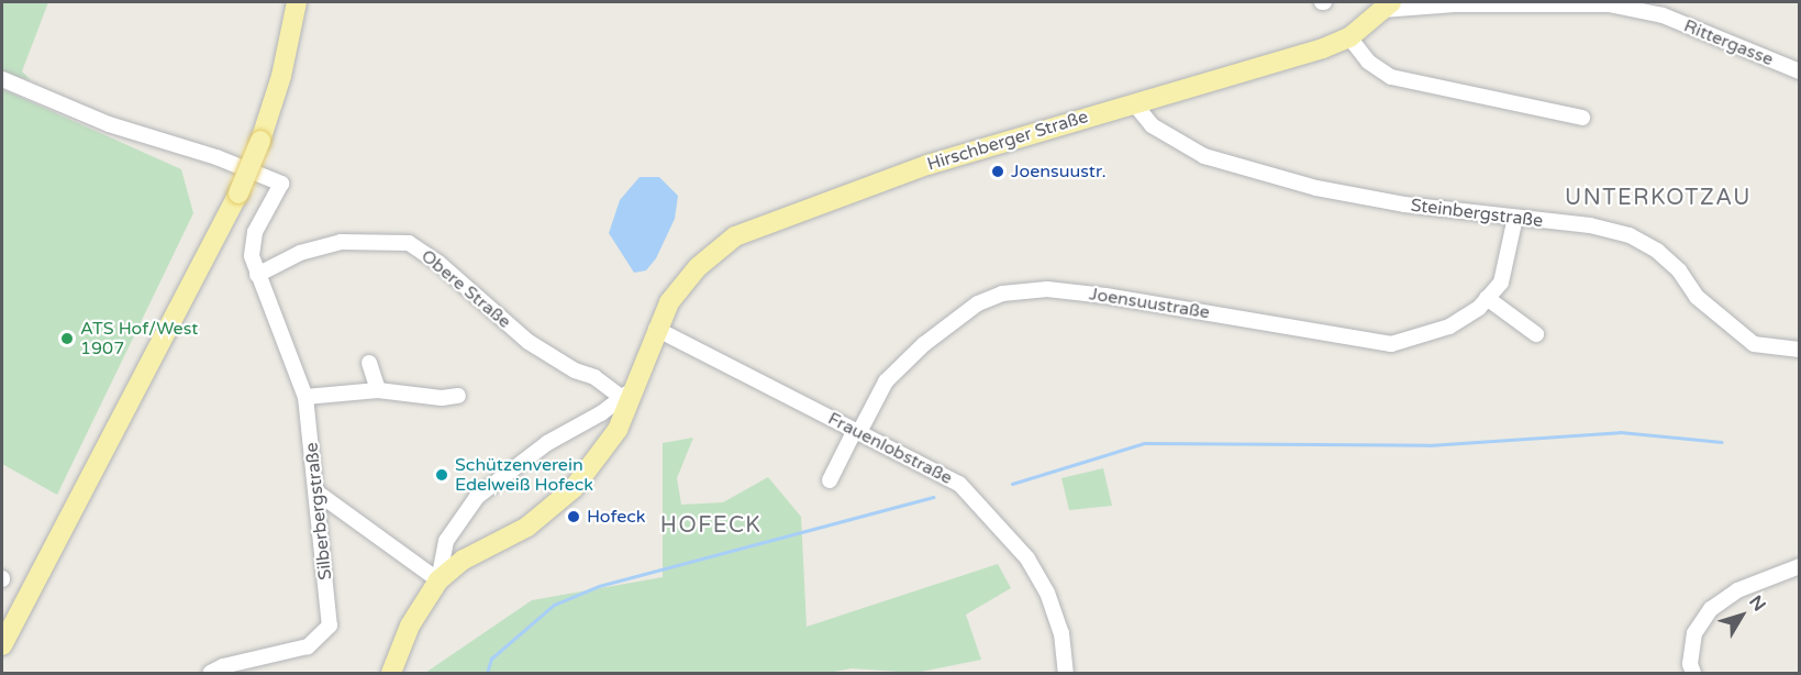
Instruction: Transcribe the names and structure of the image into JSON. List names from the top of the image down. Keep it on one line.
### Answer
{"streets":{"main road":["Hirschberger Straße"],"street":["Rittergasse","Steinbergstraße","Obere Straße","Joensuustraße","Frauenlobstraße","Silberbergstraße"]},"crossings":[["Rittergasse","Hirschberger Straße"],["Hirschberger Straße","Steinbergstraße"],["Hirschberger Straße","Frauenlobstraße"],["Steinbergstraße","Joensuustraße"],["Obere Straße","Silberbergstraße"],["Joensuustraße","Frauenlobstraße"]],"districts":["UNTERKOTZAU","HOFECK"],"places":["Joensuustr.","ATS Hof/West 1907","Schützenverein Edelweiß Hofeck","Hofeck"],"north":"top right"}
